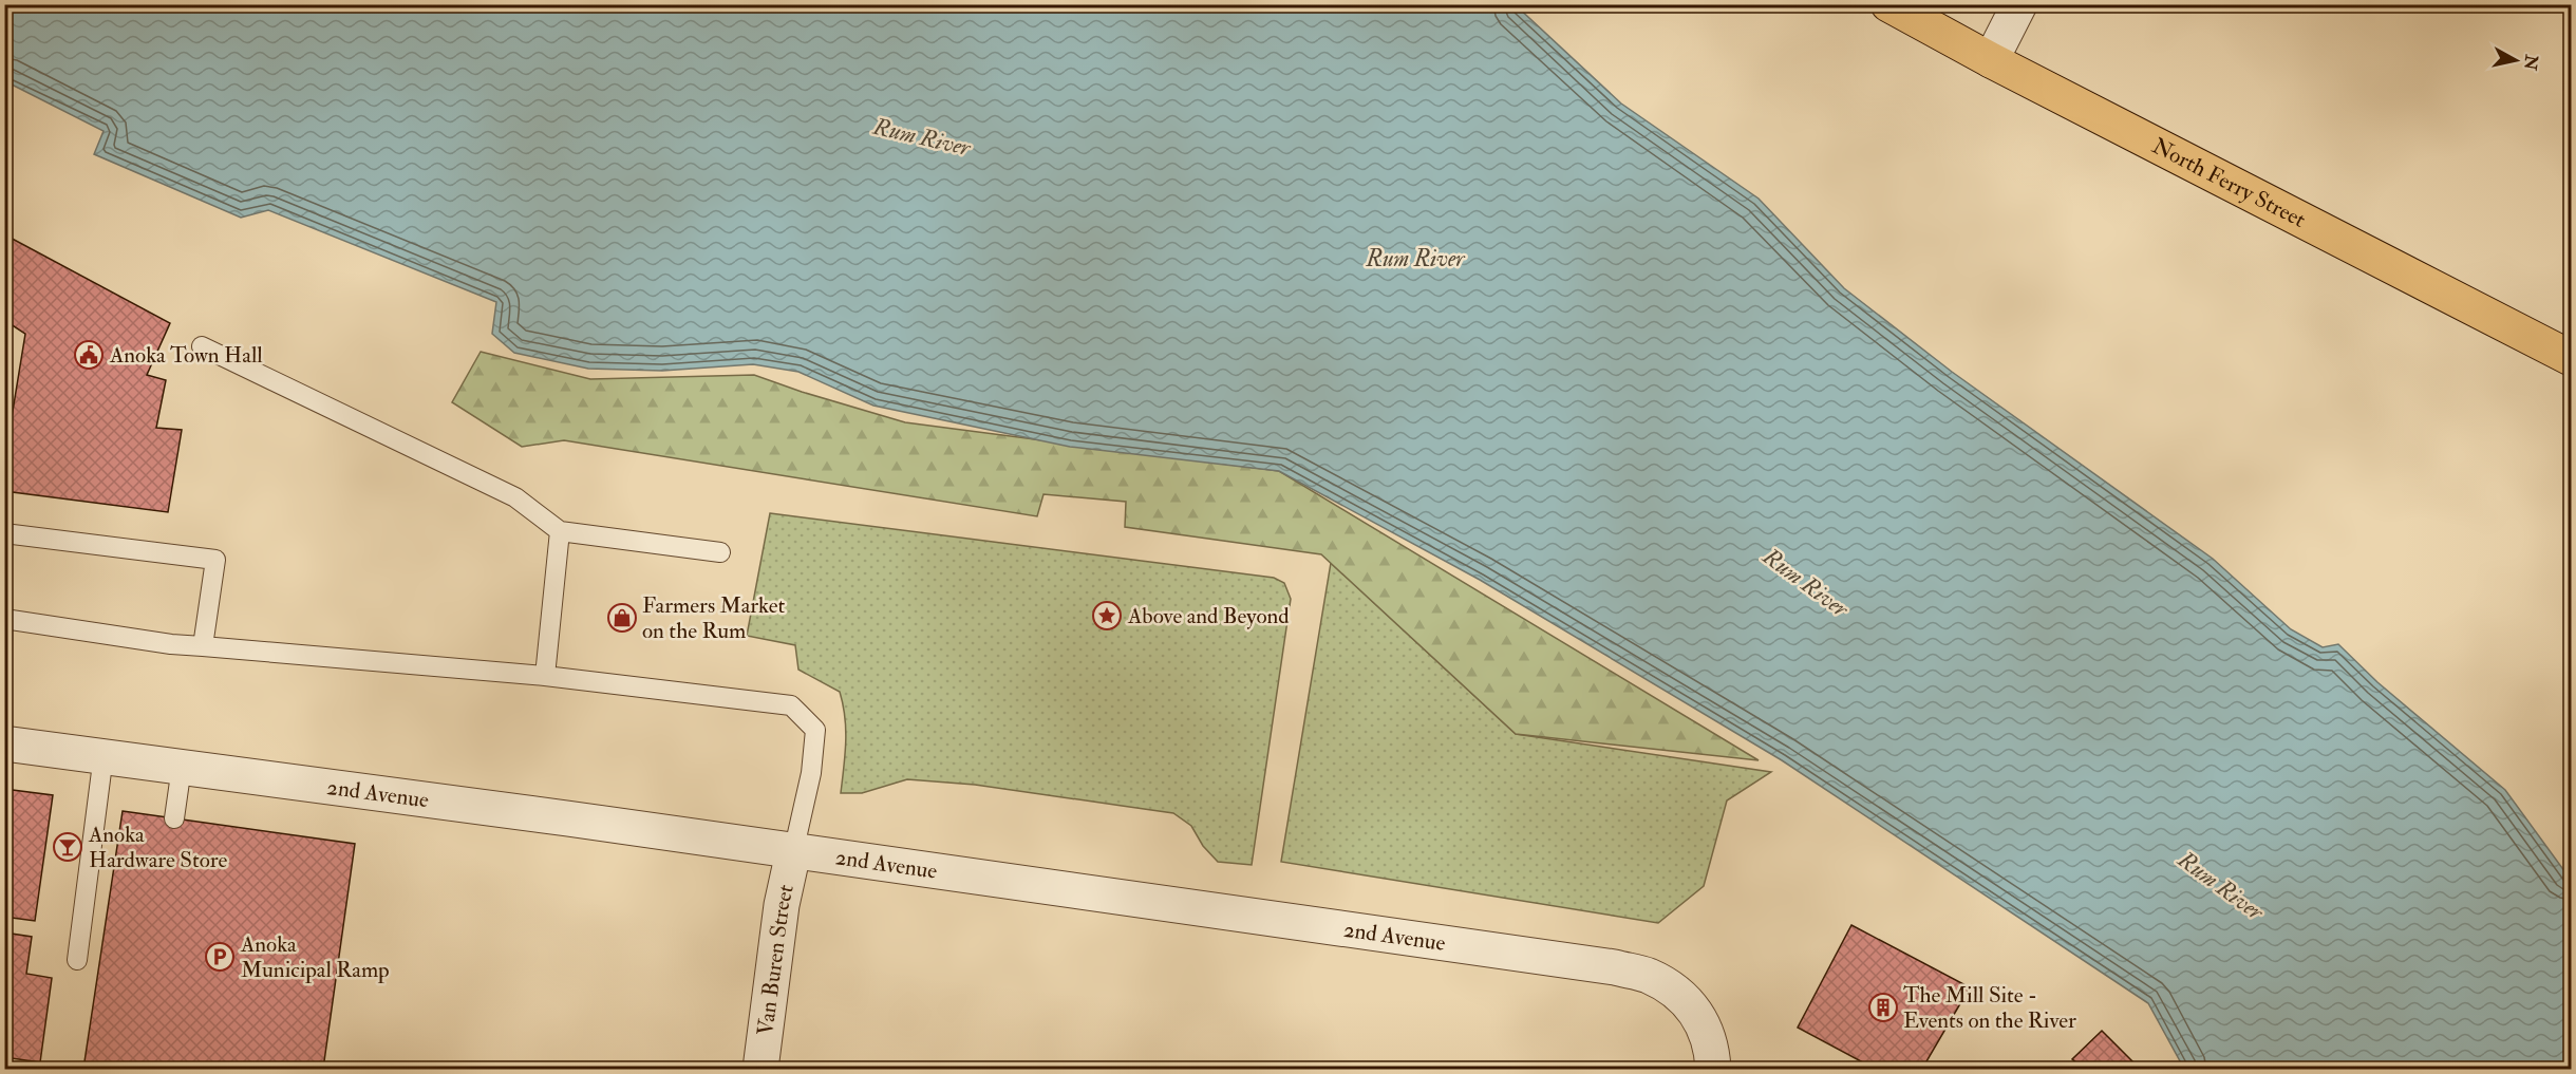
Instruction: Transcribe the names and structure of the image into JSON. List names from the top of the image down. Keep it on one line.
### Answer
{"streets":{"highway":["North Ferry Street"],"street":["2nd Avenue","Van Buren Street"]},"crossings":[["2nd Avenue","Van Buren Street"]],"water":["Rum River"],"places":{"public building":["Anoka Town Hall"],"place":["Above and Beyond"],"shop":["Farmers Market on the Rum"],"bar":["Anoka Hardware Store"],"parking":["Anoka Municipal Ramp"],"building":["The Mill Site - Events on the River"]},"north":"right"}
